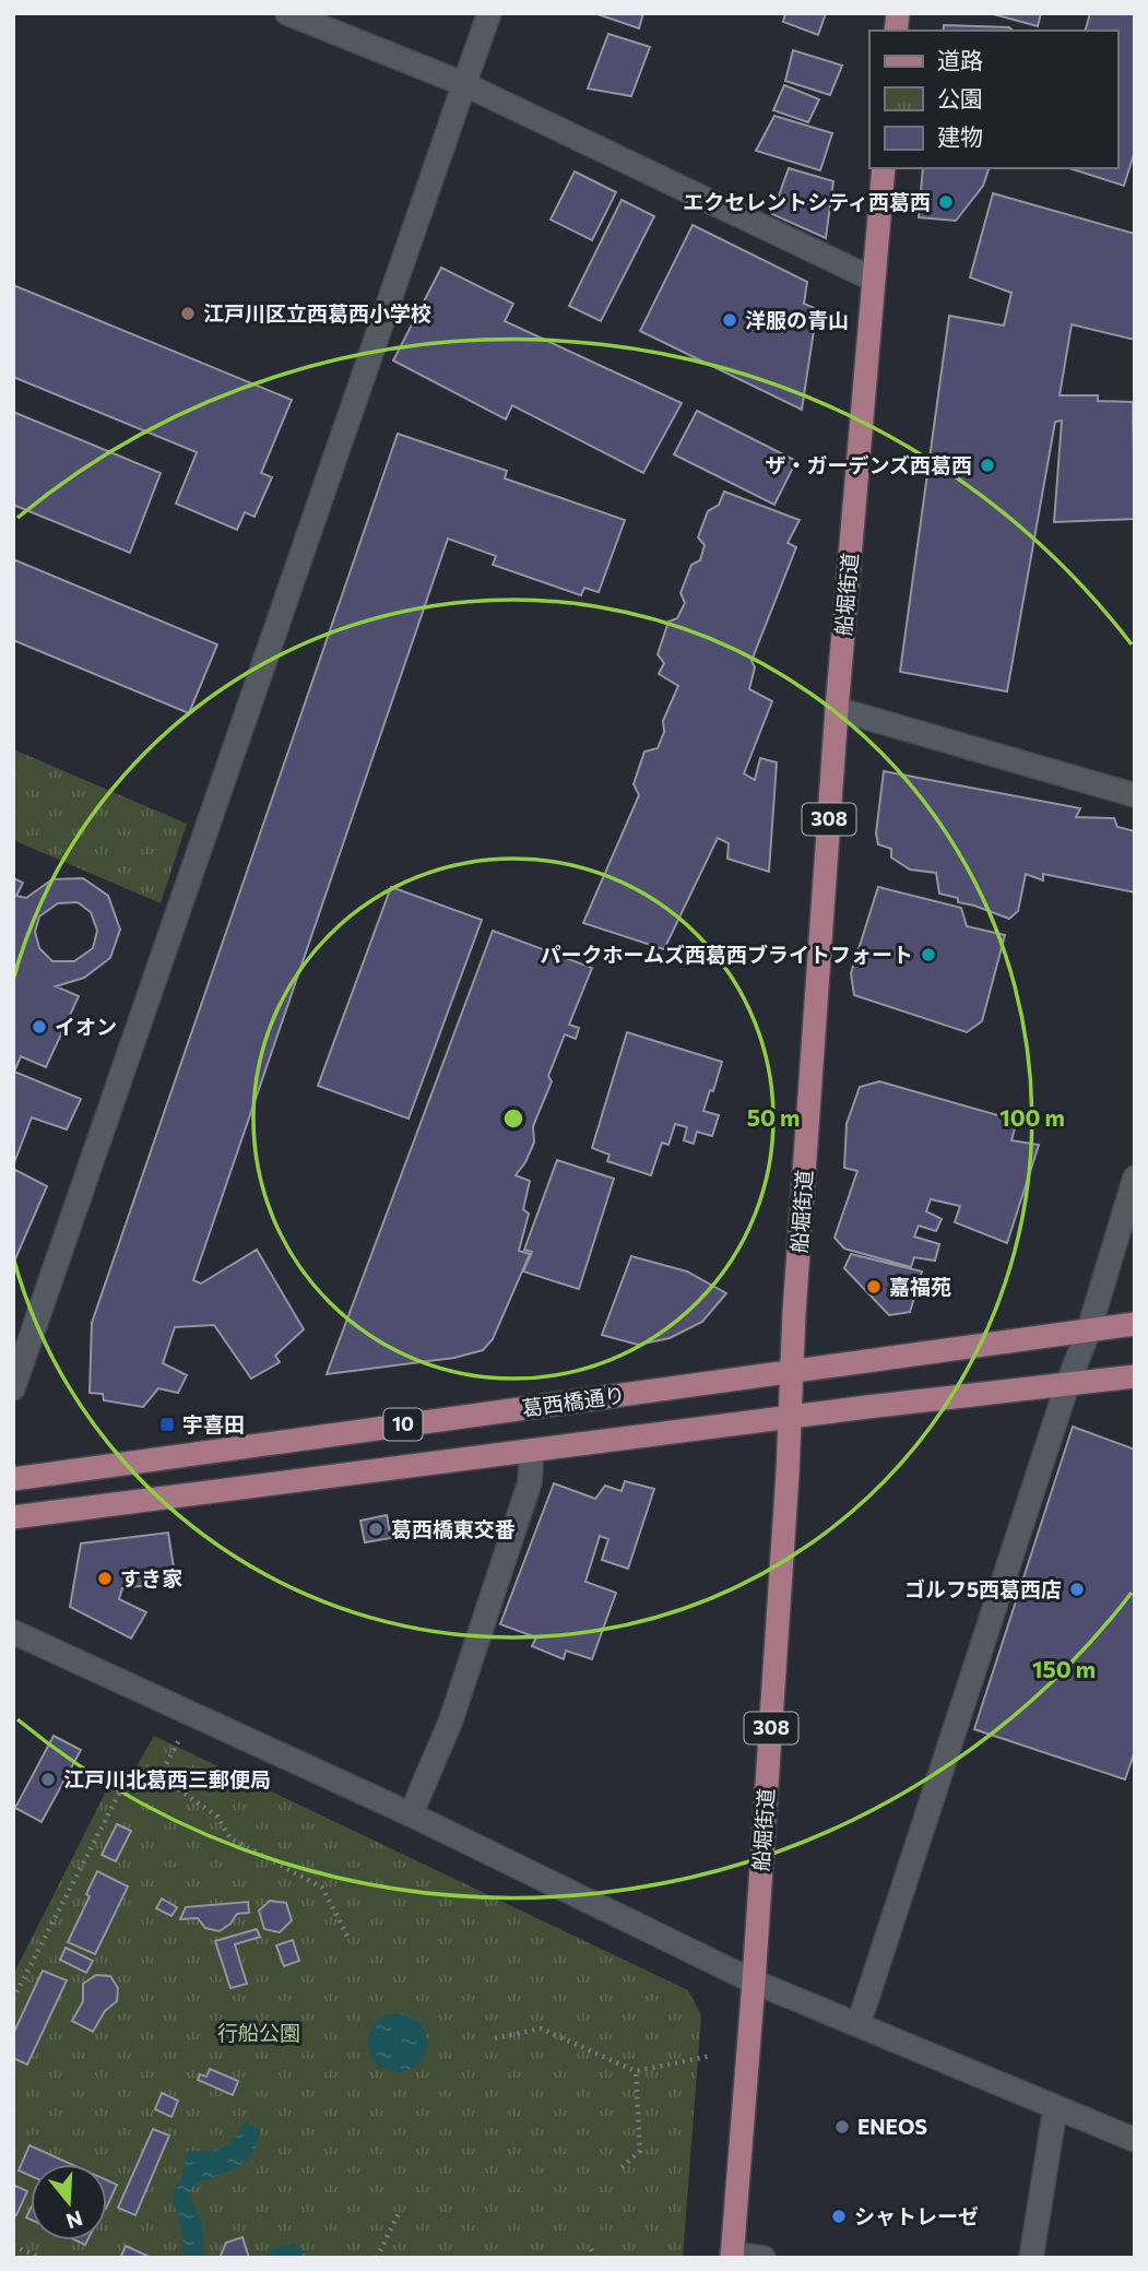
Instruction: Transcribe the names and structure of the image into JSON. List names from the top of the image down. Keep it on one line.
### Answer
{"streets":{"main road":["船堀街道","308","葛西橋通り","10"]},"crossings":[["船堀街道","葛西橋通り"]],"parks":["行船公園"],"places":{"other":["エクセレントシティ西葛西","江戸川区立西葛西小学校","洋服の青山","ザ・ガーデンズ西葛西","パークホームズ西葛西ブライトフォート","イオン","嘉福苑","葛西橋東交番","すき家","ゴルフ5西葛西店","江戸川北葛西三郵便局","ENEOS","シャトレーゼ"],"transit":["宇喜田"]},"legend":["道路","公園","建物"],"north":"bottom","rings":["50 m","100 m","150 m"]}
